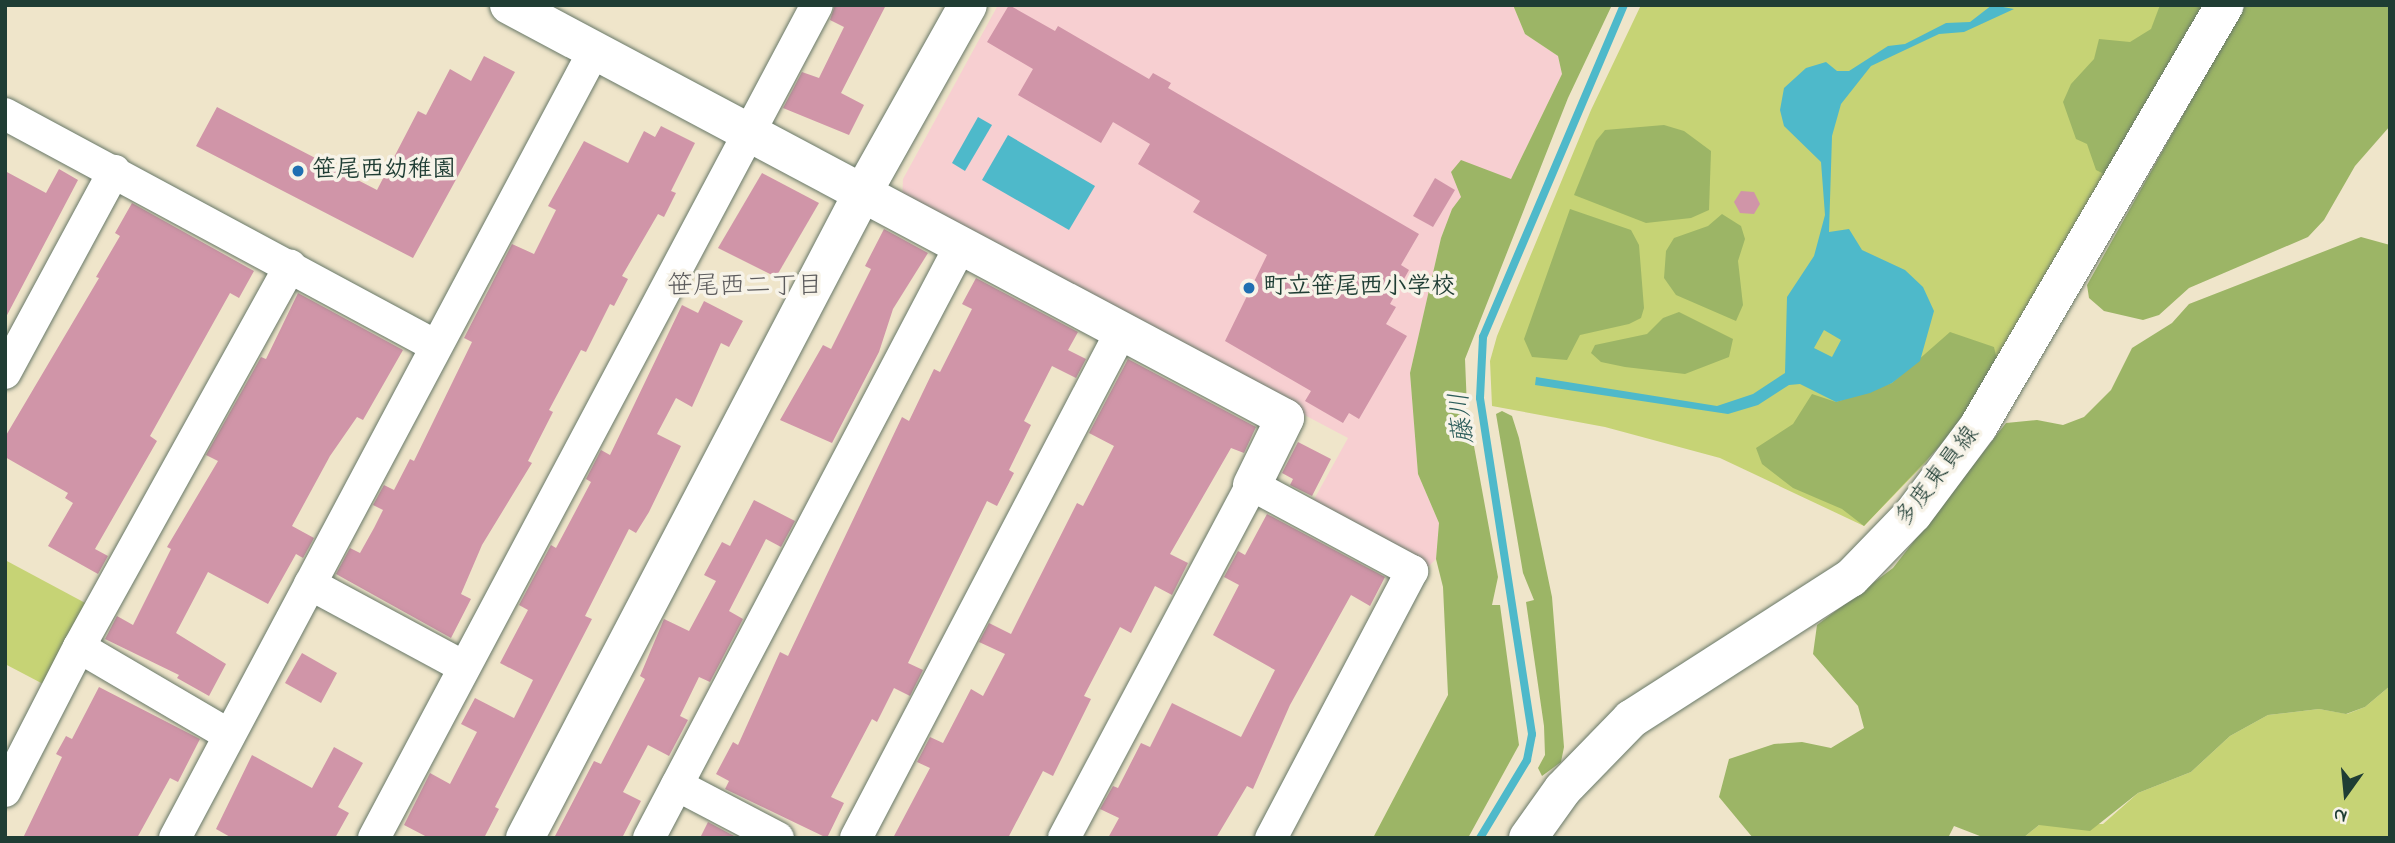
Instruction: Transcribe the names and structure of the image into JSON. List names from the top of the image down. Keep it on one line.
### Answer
{"streets":{"street":["多度東員線"]},"districts":["笹尾西二丁目"],"water":["藤川"],"places":["笹尾西幼稚園","町立笹尾西小学校"],"north":"bottom"}
